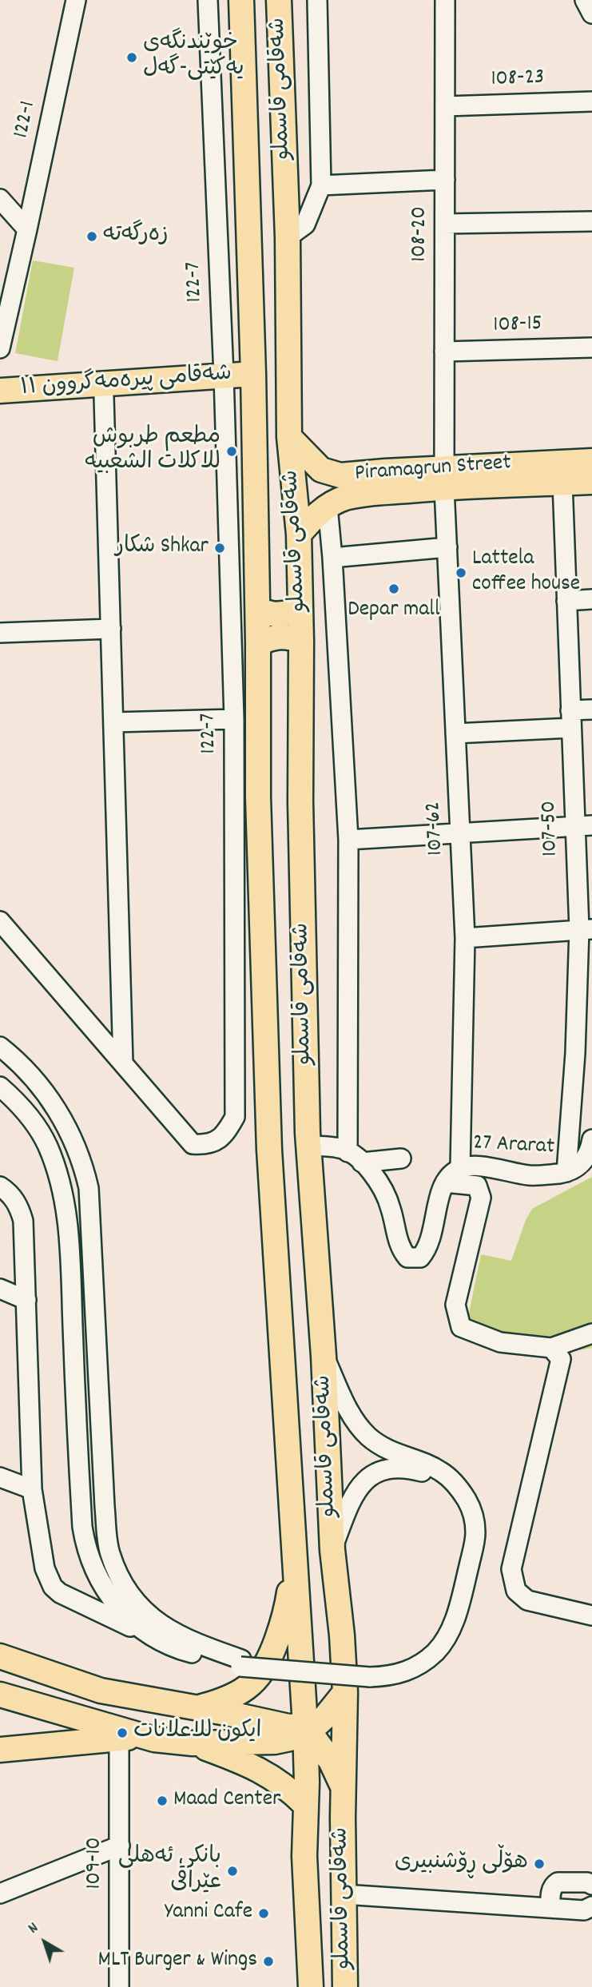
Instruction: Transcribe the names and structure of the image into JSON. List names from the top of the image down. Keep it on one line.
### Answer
{"streets":{"main road":["شەقامی قاسملو","شەقامی پیرەمەگروون ١١","Piramagrun Street"],"street":["108-23","122-1","108-20","122-7","108-15","107-62","107-50","27 Ararat","109-10"]},"crossings":[["108-23","108-20"],["شەقامی قاسملو","شەقامی پیرەمەگروون ١١"],["شەقامی قاسملو","Piramagrun Street"],["108-20","108-15"],["108-20","Piramagrun Street"],["108-20","107-62"],["122-7","شەقامی پیرەمەگروون ١١"],["Piramagrun Street","107-62"],["Piramagrun Street","107-50"],["107-62","27 Ararat"],["107-50","27 Ararat"]],"places":["خوێندنگەی یەکێتی-گەل","زەرگەتە","مطعم طربوش للاكلات الشعبيه","شکار Shkar","Lattela coffee house","Depar mall","ايكون للاعلانات","Maad Center","هۆڵی ڕۆشنبیری","بانکی ئەهلی عێراقی","Yanni Cafe","MLT Burger & Wings"],"north":"top left"}
